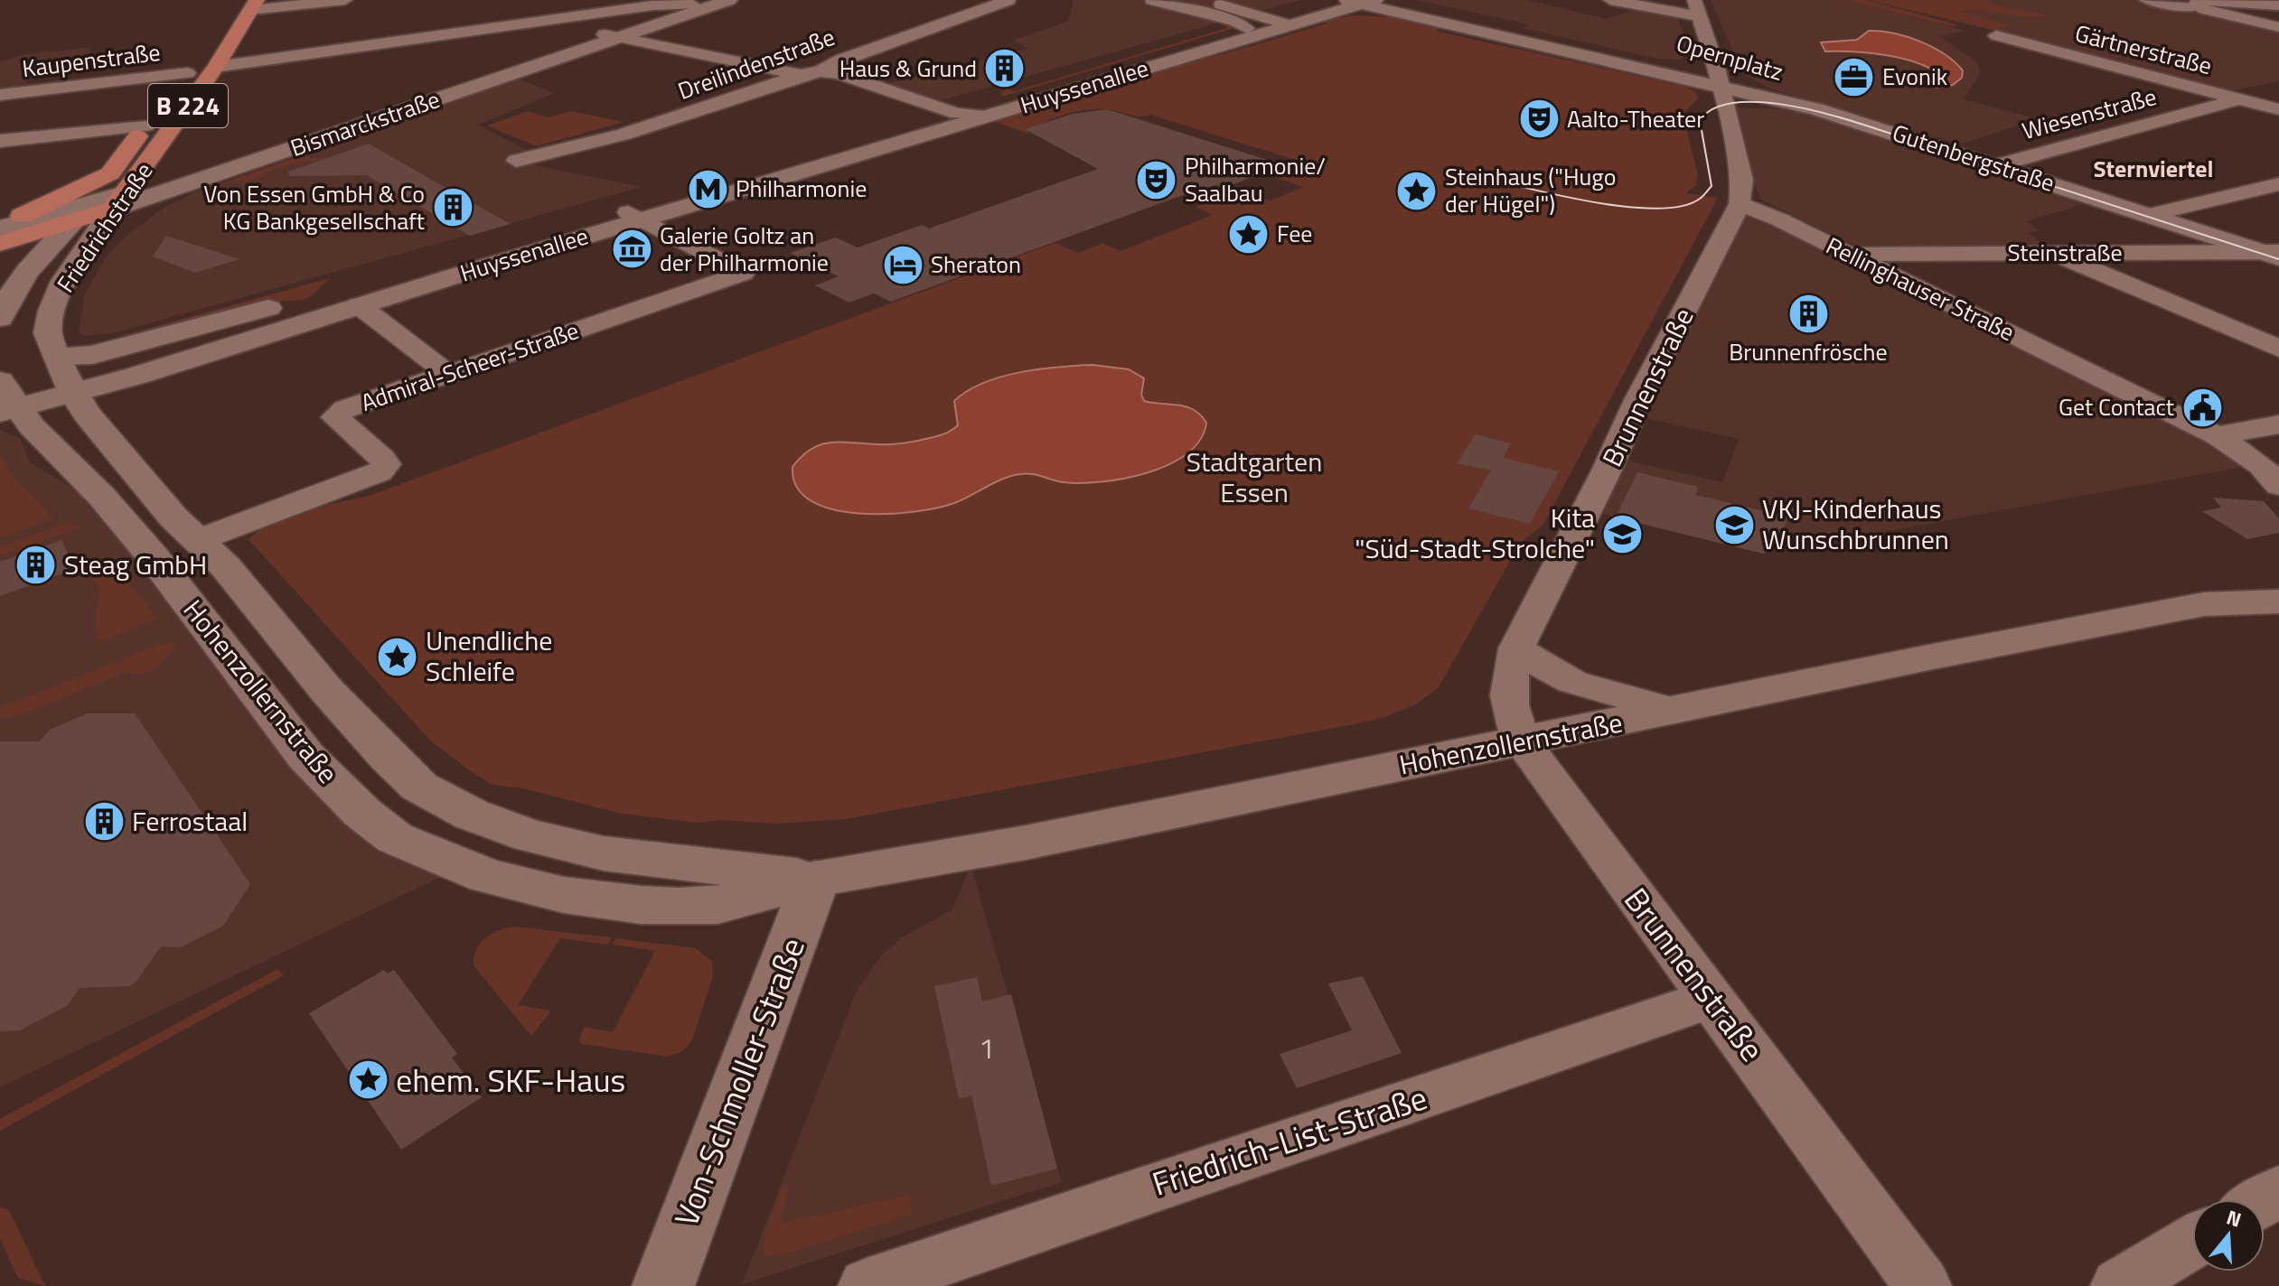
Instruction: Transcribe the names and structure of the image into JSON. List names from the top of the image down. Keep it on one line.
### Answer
{"streets":{"main road":["B 224","Bismarckstraße","Friedrichstraße"],"street":["Gärtnerstraße","Opernplatz","Kaupenstraße","Dreilindenstraße","Huyssenallee","Wiesenstraße","Gutenbergstraße","Steinstraße","Rellinghauser Straße","Admiral-Scheer-Straße","Brunnenstraße","Hohenzollernstraße","Von-Schmoller-Straße","Friedrich-List-Straße"]},"crossings":[["Gärtnerstraße","Wiesenstraße"],["Opernplatz","Gutenbergstraße"],["Kaupenstraße","Friedrichstraße"],["Huyssenallee","Friedrichstraße"],["Huyssenallee","Admiral-Scheer-Straße"],["Huyssenallee","Hohenzollernstraße"],["Wiesenstraße","Gutenbergstraße"],["Bismarckstraße","Friedrichstraße"],["Gutenbergstraße","Steinstraße"],["Friedrichstraße","Hohenzollernstraße"],["Steinstraße","Rellinghauser Straße"],["Rellinghauser Straße","Brunnenstraße"],["Admiral-Scheer-Straße","Hohenzollernstraße"],["Brunnenstraße","Hohenzollernstraße"],["Brunnenstraße","Friedrich-List-Straße"],["Hohenzollernstraße","Von-Schmoller-Straße"]],"districts":["Sternviertel"],"parks":["Stadtgarten Essen"],"places":{"building":["Haus & Grund","Von Essen GmbH & Co KG Bankgesellschaft","Brunnenfrösche","Steag GmbH","Ferrostaal"],"office":["Evonik"],"theatre":["Aalto-Theater","Philharmonie/ Saalbau"],"metro station":["Philharmonie"],"place":["Steinhaus (\"Hugo der Hügel\")","Fee","Unendliche Schleife","ehem. SKF-Haus"],"museum":["Galerie Goltz an der Philharmonie"],"hotel":["Sheraton"],"public building":["Get Contact"],"school or university":["VKJ-Kinderhaus Wunschbrunnen","Kita \"Süd-Stadt-Strolche\""]},"house_numbers":["1"],"north":"top"}
